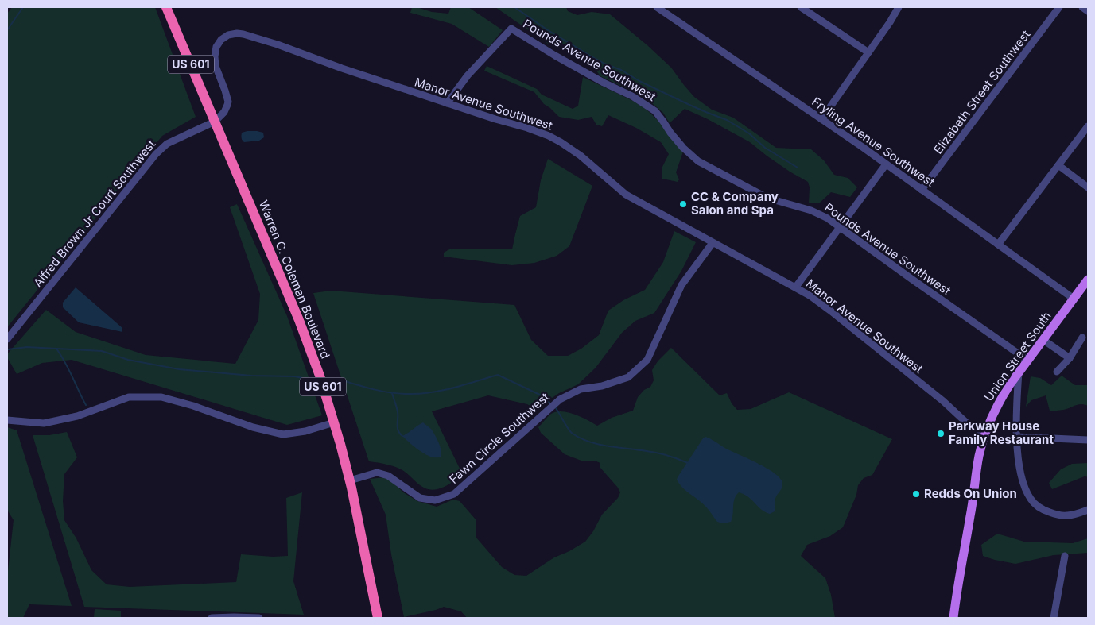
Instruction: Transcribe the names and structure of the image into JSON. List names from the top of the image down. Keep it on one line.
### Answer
{"streets":{"highway":["US 601","Warren C. Coleman Boulevard"],"main road":["Union Street South"],"street":["Pounds Avenue Southwest","Elizabeth Street Southwest","Manor Avenue Southwest","Fryling Avenue Southwest","Alfred Brown Jr Court Southwest","Fawn Circle Southwest"]},"crossings":[["Pounds Avenue Southwest","Manor Avenue Southwest"],["Pounds Avenue Southwest","Union Street South"],["Elizabeth Street Southwest","Fryling Avenue Southwest"],["Manor Avenue Southwest","Alfred Brown Jr Court Southwest"],["Manor Avenue Southwest","Warren C. Coleman Boulevard"],["Manor Avenue Southwest","Union Street South"],["Manor Avenue Southwest","Fawn Circle Southwest"],["Fryling Avenue Southwest","Union Street South"],["Alfred Brown Jr Court Southwest","Warren C. Coleman Boulevard"],["Warren C. Coleman Boulevard","Fawn Circle Southwest"]],"places":["CC & Company Salon and Spa","Parkway House Family Restaurant","Redds On Union"]}
